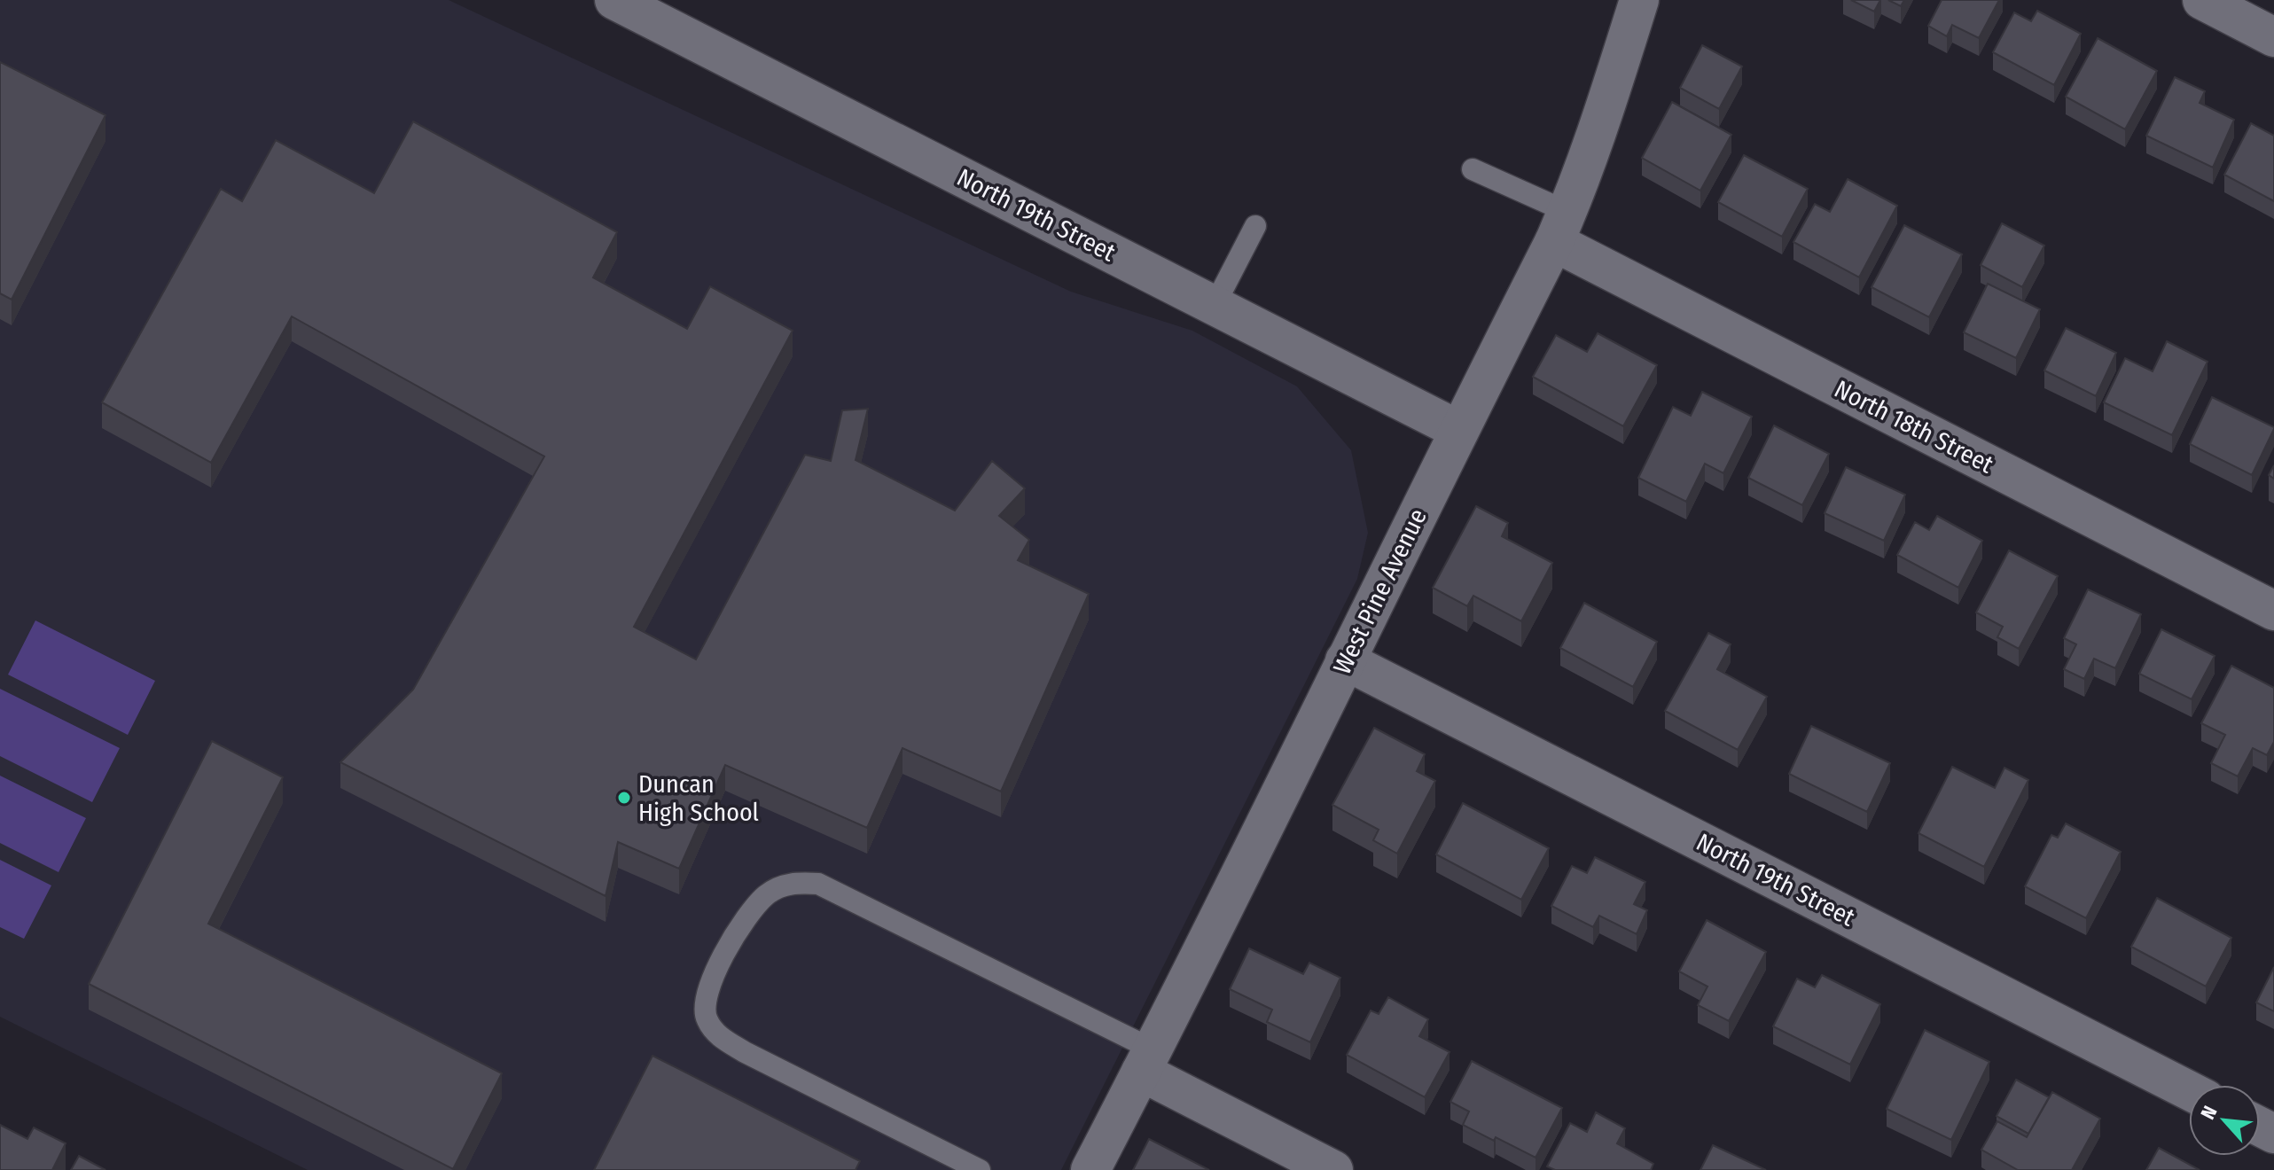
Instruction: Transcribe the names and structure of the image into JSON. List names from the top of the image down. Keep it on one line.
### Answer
{"streets":{"street":["North 19th Street","North 18th Street","West Pine Avenue"]},"crossings":[["North 19th Street","West Pine Avenue"],["North 18th Street","West Pine Avenue"]],"places":["Duncan High School"],"north":"top left"}
